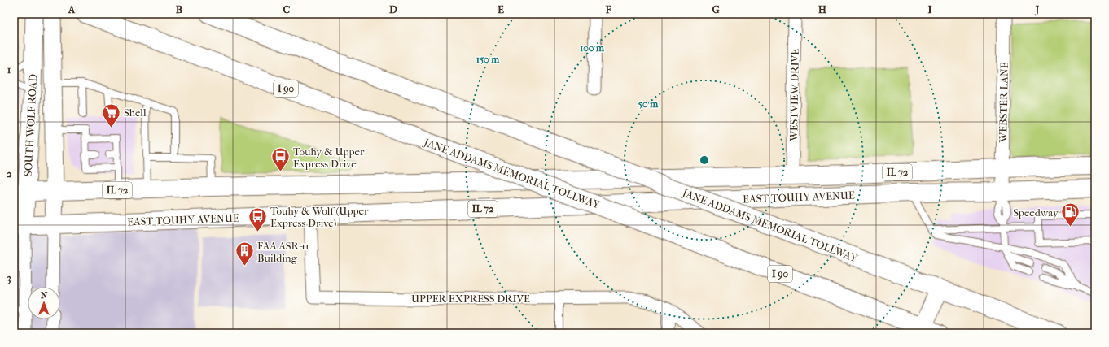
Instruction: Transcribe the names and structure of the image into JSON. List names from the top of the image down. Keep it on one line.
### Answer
{"streets":{"main road":["I 90","SOUTH WOLF ROAD","IL 72","JANE ADDAMS MEMORIAL TOLLWAY","EAST TOUHY AVENUE"],"street":["WESTVIEW DRIVE","WEBSTER LANE","UPPER EXPRESS DRIVE"]},"crossings":[["WESTVIEW DRIVE","EAST TOUHY AVENUE"],["WEBSTER LANE","EAST TOUHY AVENUE"],["SOUTH WOLF ROAD","EAST TOUHY AVENUE"],["EAST TOUHY AVENUE","UPPER EXPRESS DRIVE"]],"places":{"supermarket":["Shell"],"bus stop":["Touhy & Upper Express Drive","Touhy & Wolf (Upper Express Drive)"],"fuel station":["Speedway"],"building":["FAA ASR-11 Building"]},"north":"top","grid":{"columns":["A","B","C","D","E","F","G","H","I","J"],"rows":["1","2","3"]},"rings":["100 m","150 m","50 m"]}
